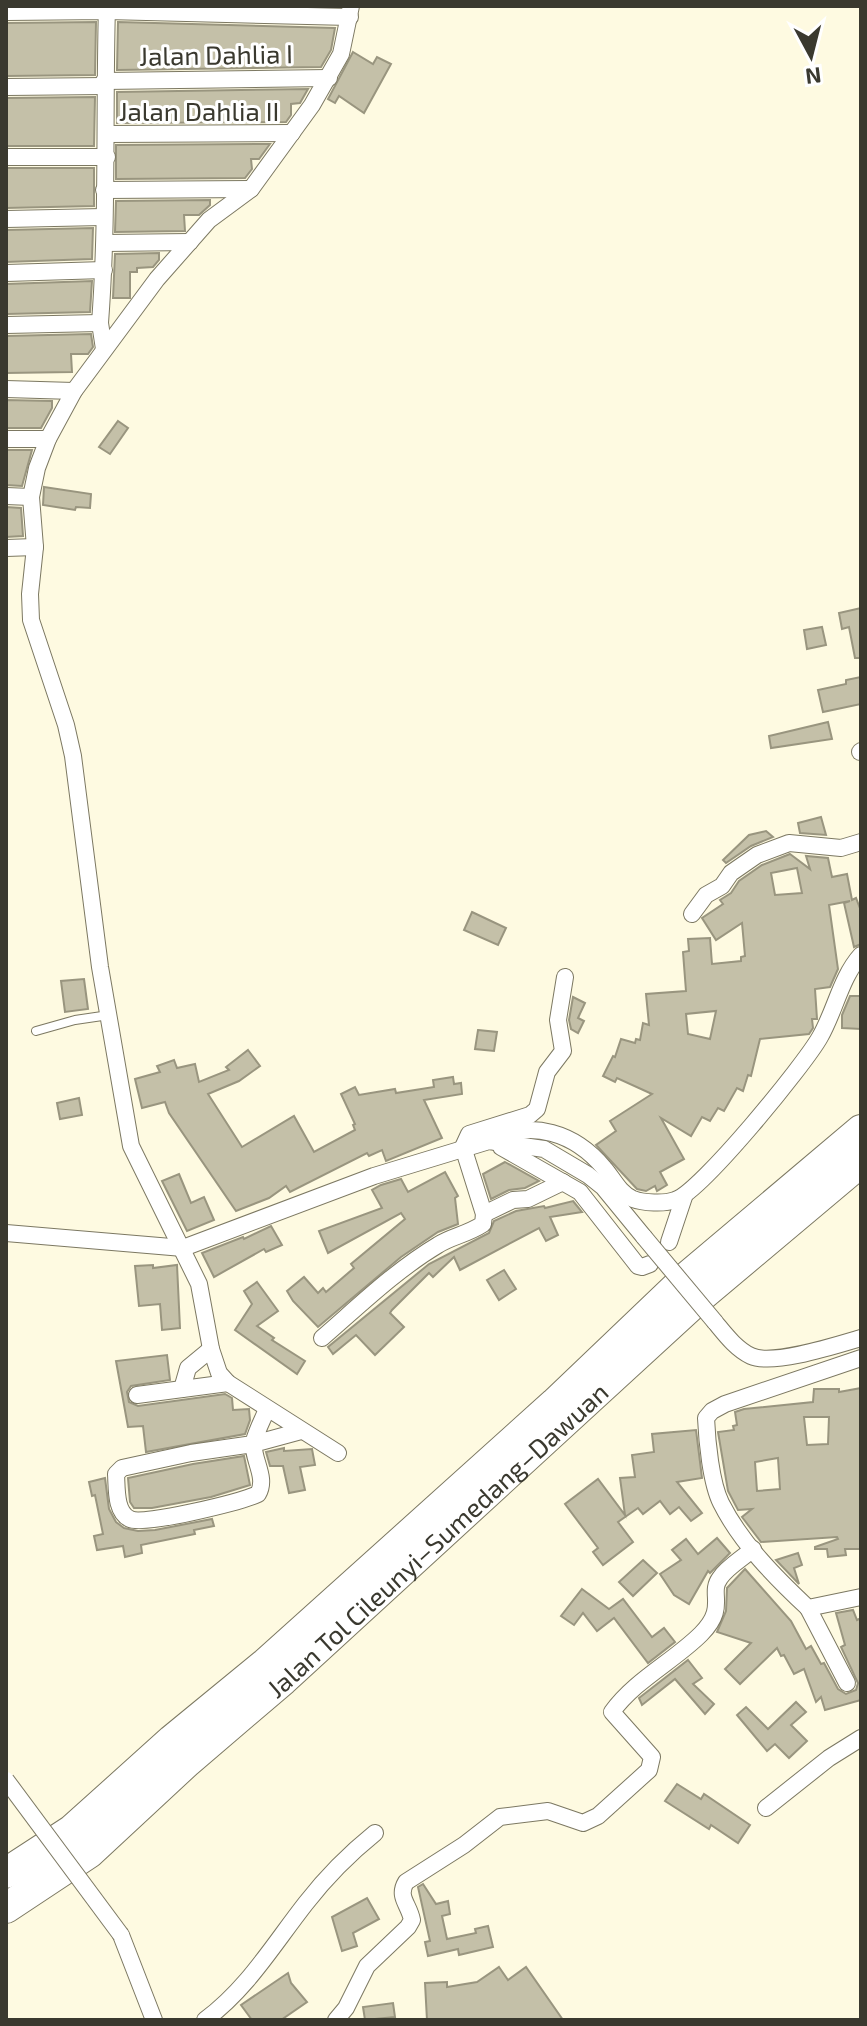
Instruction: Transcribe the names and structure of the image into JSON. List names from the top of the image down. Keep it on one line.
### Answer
{"streets":{"highway":["Jalan Tol Cileunyi–Sumedang–Dawuan"],"street":["Jalan Dahlia I","Jalan Dahlia II"]},"north":"bottom"}
